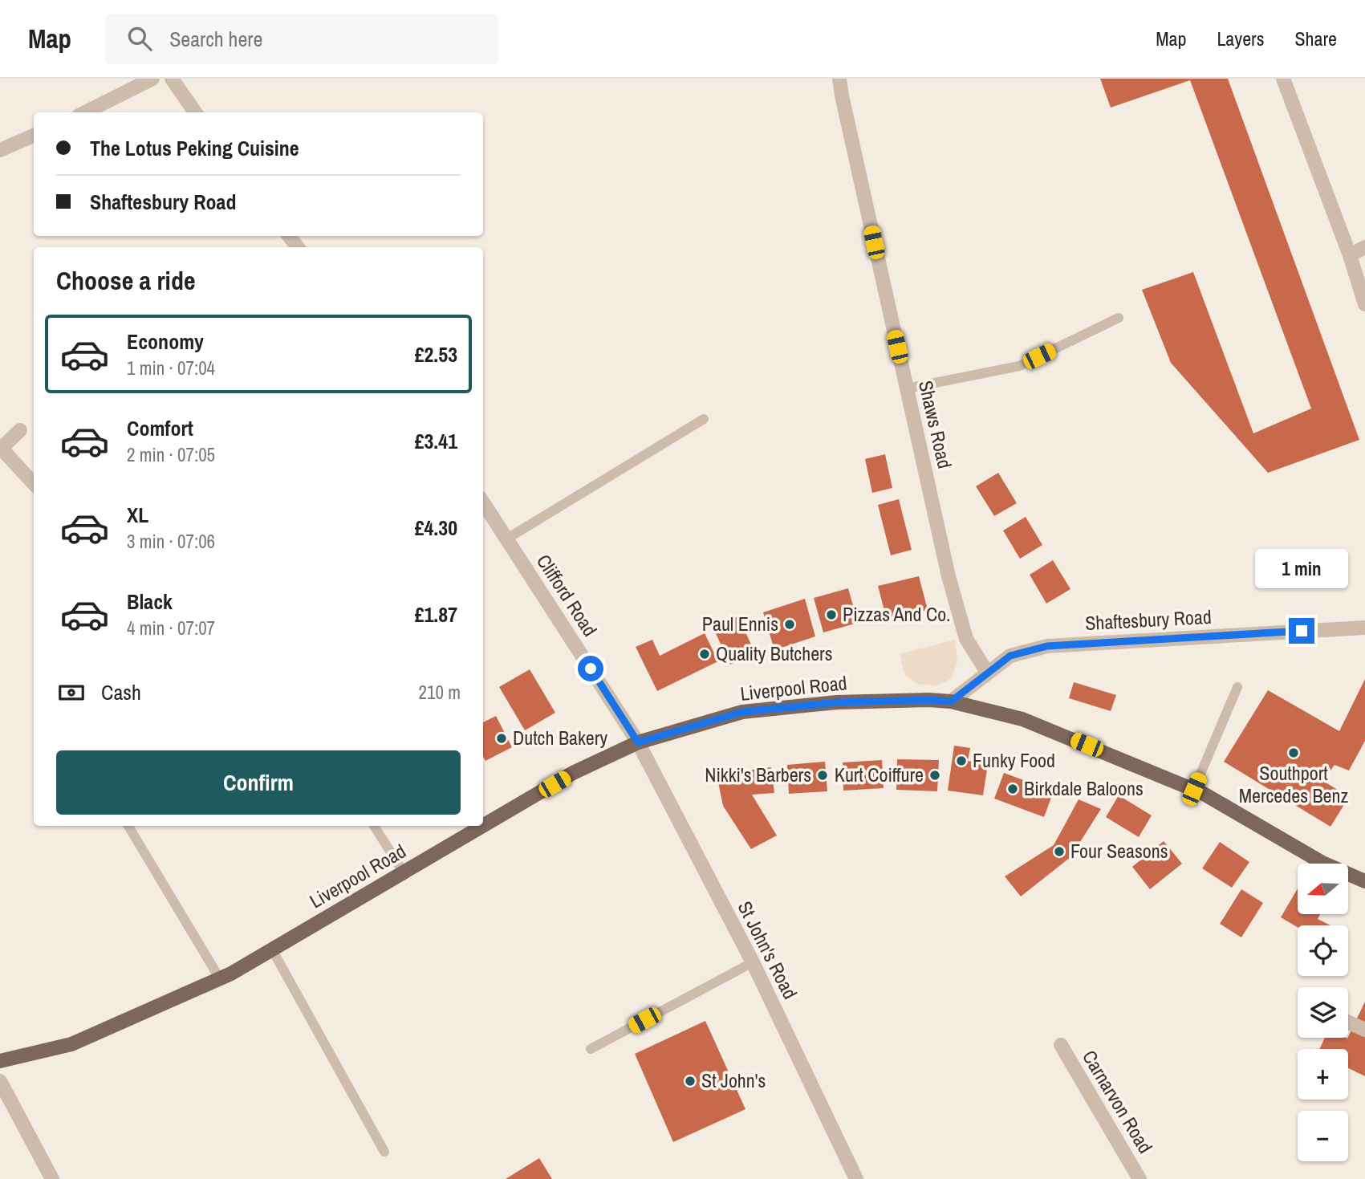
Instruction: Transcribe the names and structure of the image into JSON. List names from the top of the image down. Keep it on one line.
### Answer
{"streets":{"main road":["Liverpool Road"],"street":["Shaws Road","Clifford Road","Shaftesbury Road","St John's Road","Carnarvon Road"]},"crossings":[["Shaws Road","Shaftesbury Road"],["Clifford Road","Liverpool Road"],["Clifford Road","St John's Road"],["Shaftesbury Road","Liverpool Road"],["Liverpool Road","St John's Road"]],"places":["Pizzas And Co.","Paul Ennis","Quality Butchers","Dutch Bakery","Southport Mercedes Benz","Funky Food","Nikki's Barbers","Kurt Coiffure","Birkdale Baloons","Four Seasons","St John's"],"north":"left","page":{"header":"Map","search":"Search here","nav":["Map","Layers","Share"],"banner":["The Lotus Peking Cuisine","Shaftesbury Road"],"heading":"Choose a ride","list":[{"name":"Economy","note":"1 min · 07:04","value":"£2.53"},{"name":"Comfort","note":"2 min · 07:05","value":"£3.41"},{"name":"XL","note":"3 min · 07:06","value":"£4.30"},{"name":"Black","note":"4 min · 07:07","value":"£1.87"}],"bubble":"1 min","pay":["Cash","210 m"],"buttons":"Confirm","map_buttons":["+","−"]}}
